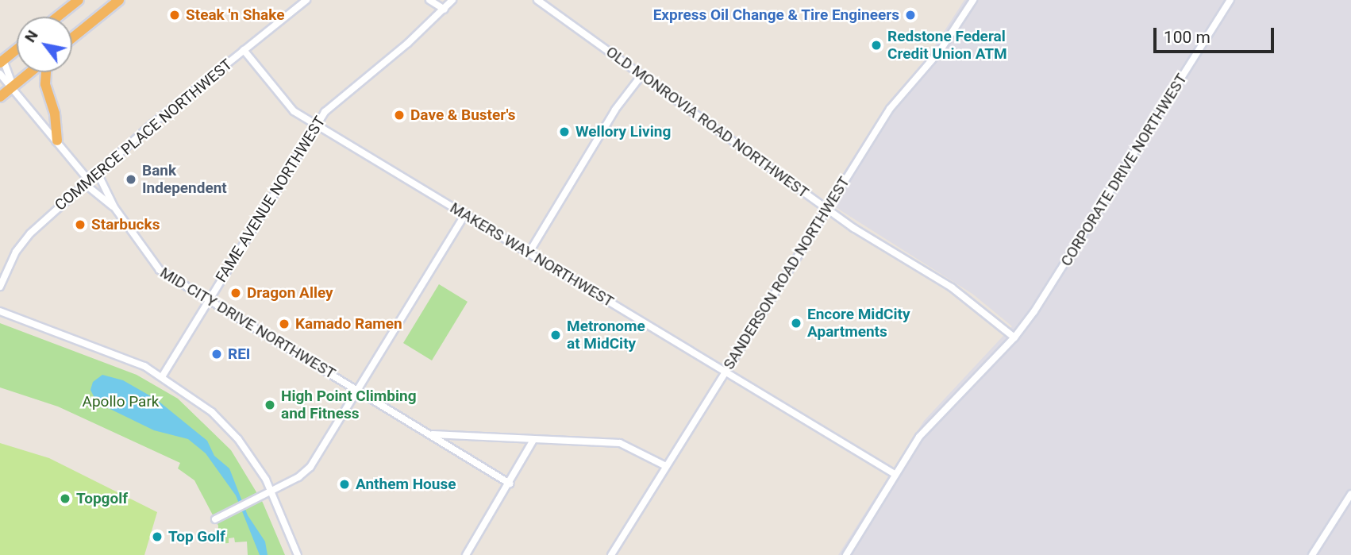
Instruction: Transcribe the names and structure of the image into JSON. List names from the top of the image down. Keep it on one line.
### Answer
{"streets":{"street":["OLD MONROVIA ROAD NORTHWEST","COMMERCE PLACE NORTHWEST","CORPORATE DRIVE NORTHWEST","FAME AVENUE NORTHWEST","MAKERS WAY NORTHWEST","SANDERSON ROAD NORTHWEST","MID CITY DRIVE NORTHWEST"]},"crossings":[["OLD MONROVIA ROAD NORTHWEST","CORPORATE DRIVE NORTHWEST"],["OLD MONROVIA ROAD NORTHWEST","SANDERSON ROAD NORTHWEST"],["COMMERCE PLACE NORTHWEST","MAKERS WAY NORTHWEST"],["COMMERCE PLACE NORTHWEST","MID CITY DRIVE NORTHWEST"],["CORPORATE DRIVE NORTHWEST","MAKERS WAY NORTHWEST"],["FAME AVENUE NORTHWEST","MAKERS WAY NORTHWEST"],["FAME AVENUE NORTHWEST","MID CITY DRIVE NORTHWEST"],["MAKERS WAY NORTHWEST","SANDERSON ROAD NORTHWEST"],["SANDERSON ROAD NORTHWEST","MID CITY DRIVE NORTHWEST"]],"parks":["Apollo Park"],"places":["Steak 'n Shake","Express Oil Change & Tire Engineers","Redstone Federal Credit Union ATM","Dave & Buster's","Wellory Living","Bank Independent","Starbucks","Dragon Alley","Encore MidCity Apartments","Kamado Ramen","Metronome at MidCity","REI","High Point Climbing and Fitness","Anthem House","Topgolf","Top Golf"],"scale_bar":"100 m","north":"top left"}
